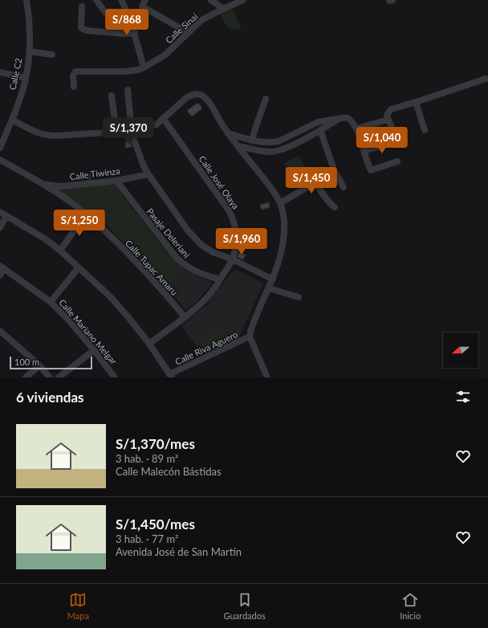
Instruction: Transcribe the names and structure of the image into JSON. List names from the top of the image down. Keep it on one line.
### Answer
{"streets":{"street":["Calle Sinaí","Calle C2","Calle Tiwinza","Calle José Olaya","Pasaje Deleriani","Calle Tupac Amaru","Calle Mariano Melgar","Calle Riva Aguero"]},"crossings":[["Calle Tiwinza","Pasaje Deleriani"],["Calle Tiwinza","Calle Tupac Amaru"],["Calle José Olaya","Pasaje Deleriani"],["Calle José Olaya","Calle Tupac Amaru"]],"scale_bar":"100 m","north":"left","page":{"price":["S/868","S/1,370","S/1,040","S/1,450","S/1,250","S/1,960"],"scale":"100 m","heading":"6 viviendas","list":[{"name":"S/1,370/mes","note":"3 hab. · 89 m² · Calle Malecón Bástidas"},{"name":"S/1,450/mes","note":"3 hab. · 77 m² · Avenida José de San Martín"}],"tabs":["Mapa","Guardados","Inicio"]}}
